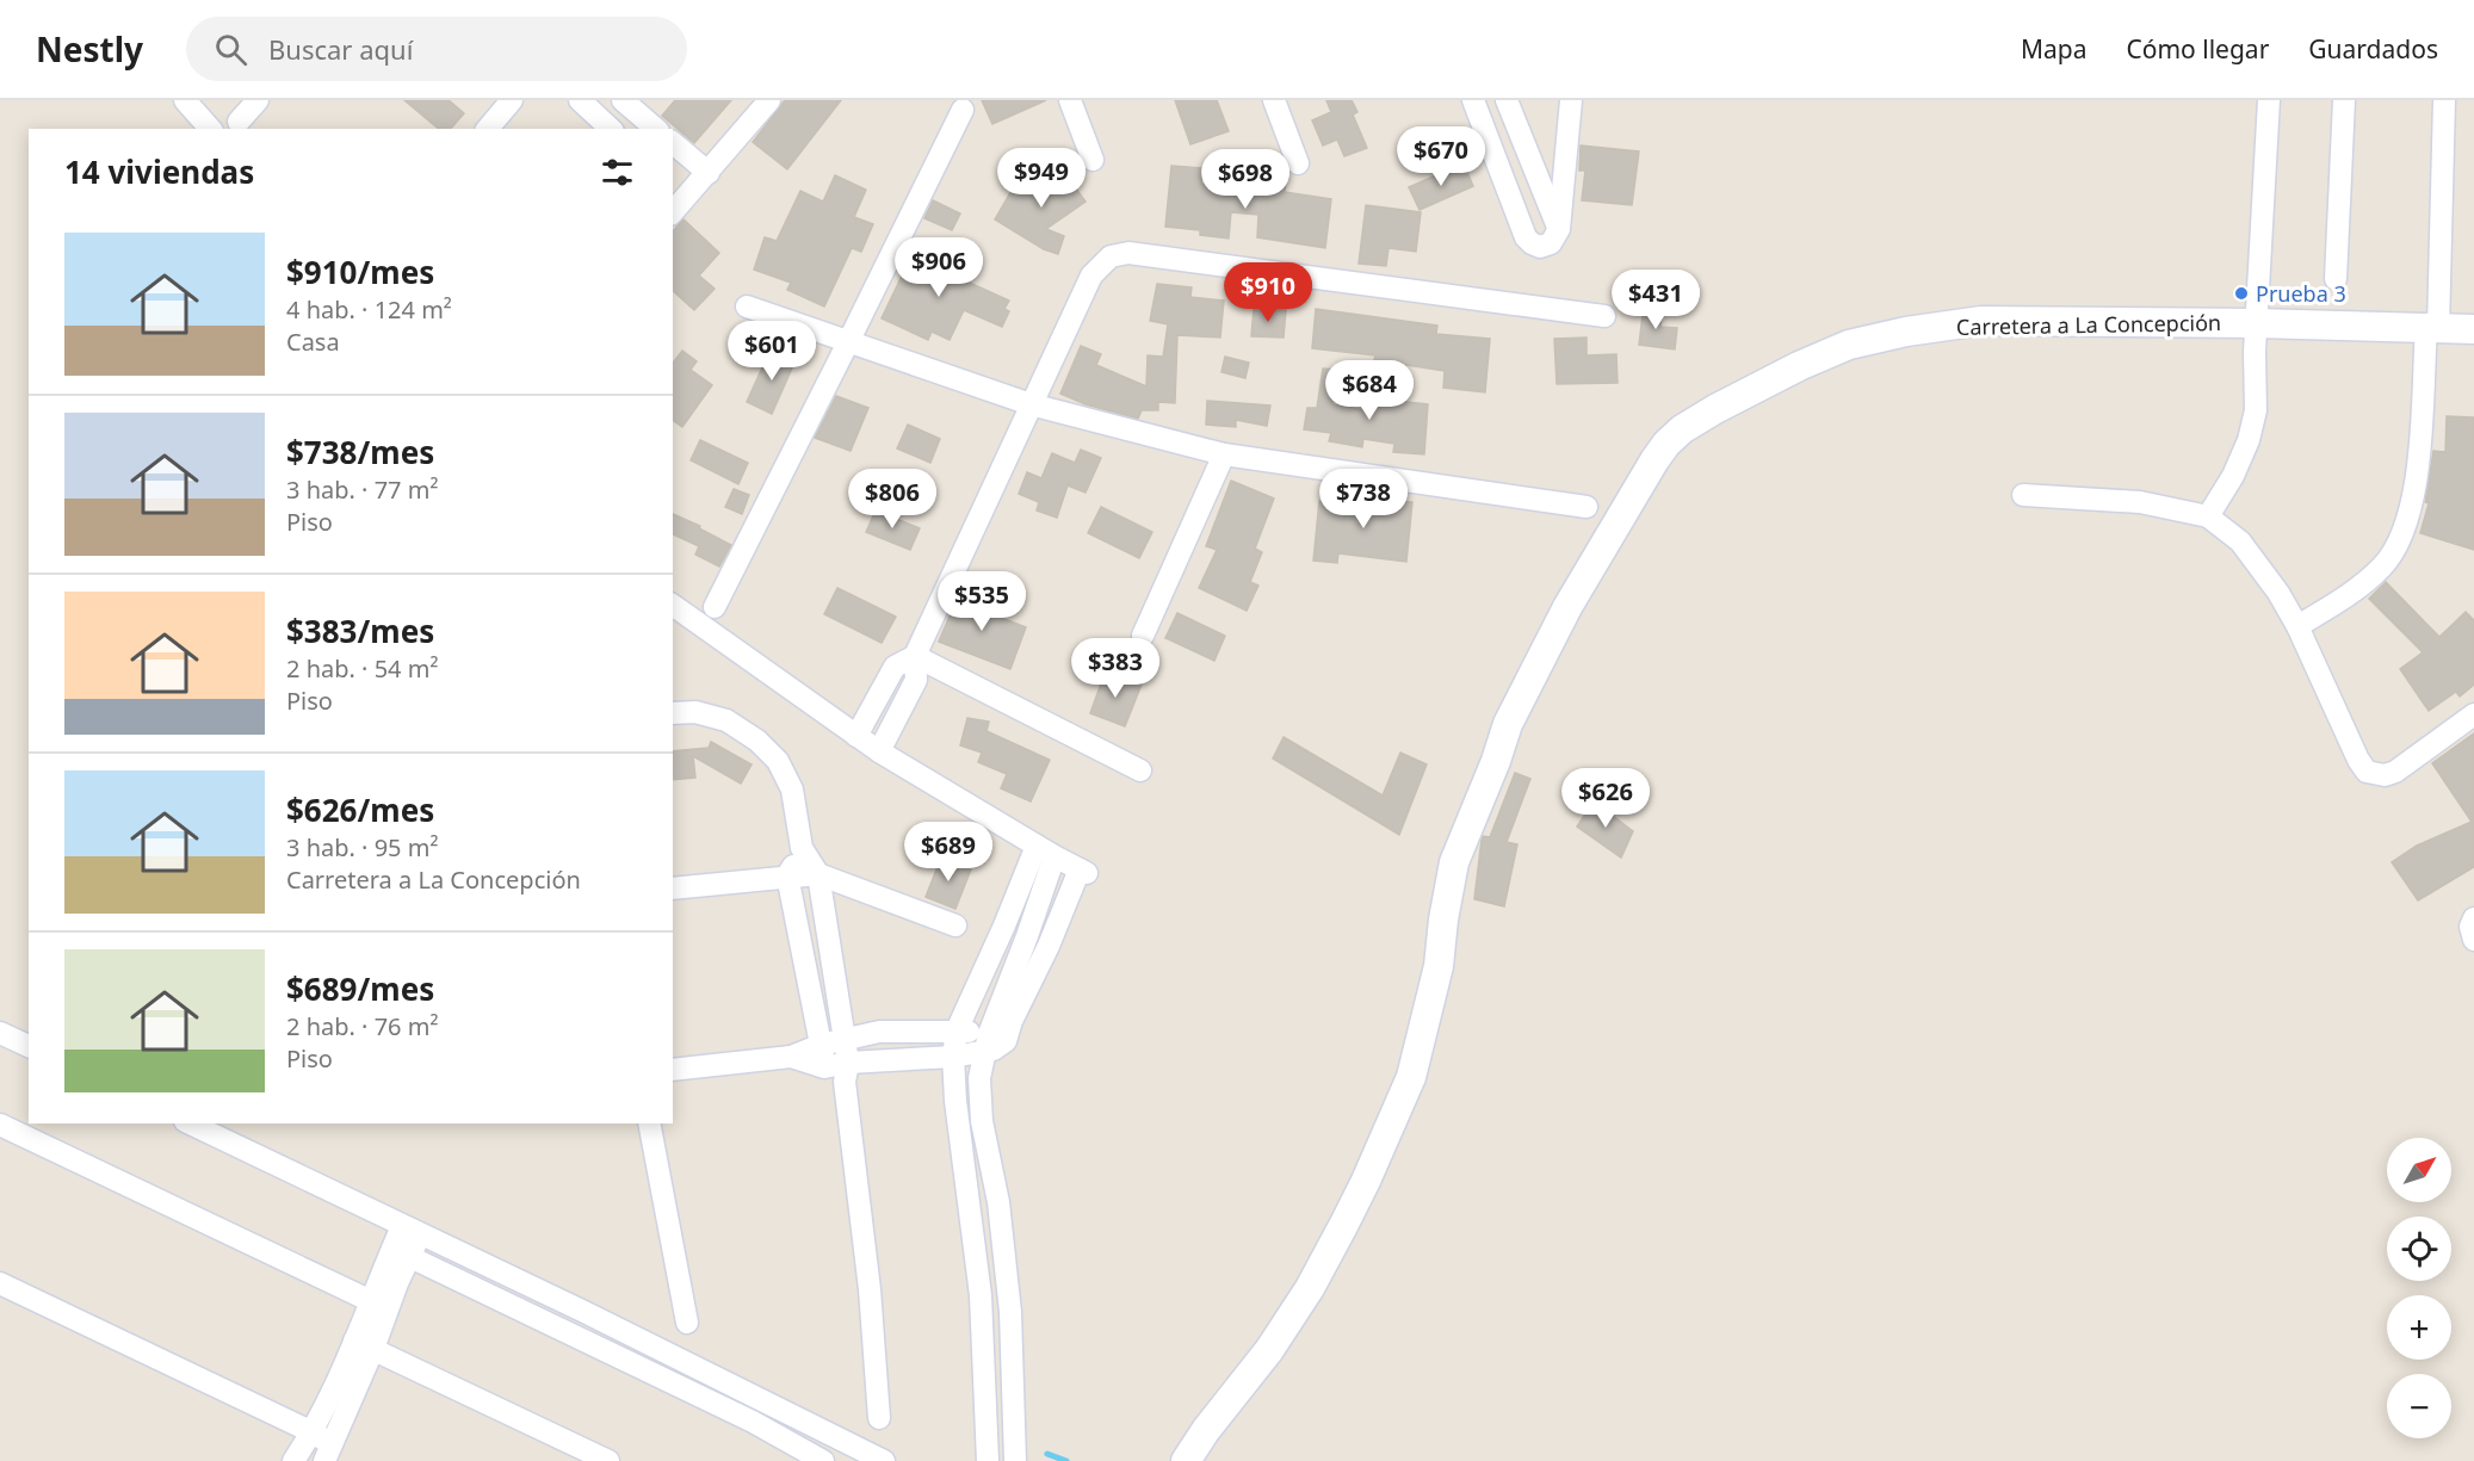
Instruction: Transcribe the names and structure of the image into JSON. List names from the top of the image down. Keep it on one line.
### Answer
{"streets":{"main road":["Carretera a La Concepción"]},"places":["Prueba 3"],"north":"top right","page":{"header":"Nestly","search":"Buscar aquí","nav":["Mapa","Cómo llegar","Guardados"],"price":["$670","$949","$698","$906","$910","$431","$601","$684","$806","$738","$535","$383","$626","$689"],"heading":"14 viviendas","list":[{"name":"$910/mes","note":"4 hab. · 124 m² · Casa"},{"name":"$738/mes","note":"3 hab. · 77 m² · Piso"},{"name":"$383/mes","note":"2 hab. · 54 m² · Piso"},{"name":"$626/mes","note":"3 hab. · 95 m² · Carretera a La Concepción"},{"name":"$689/mes","note":"2 hab. · 76 m² · Piso"}],"map_buttons":["+","−"]}}
